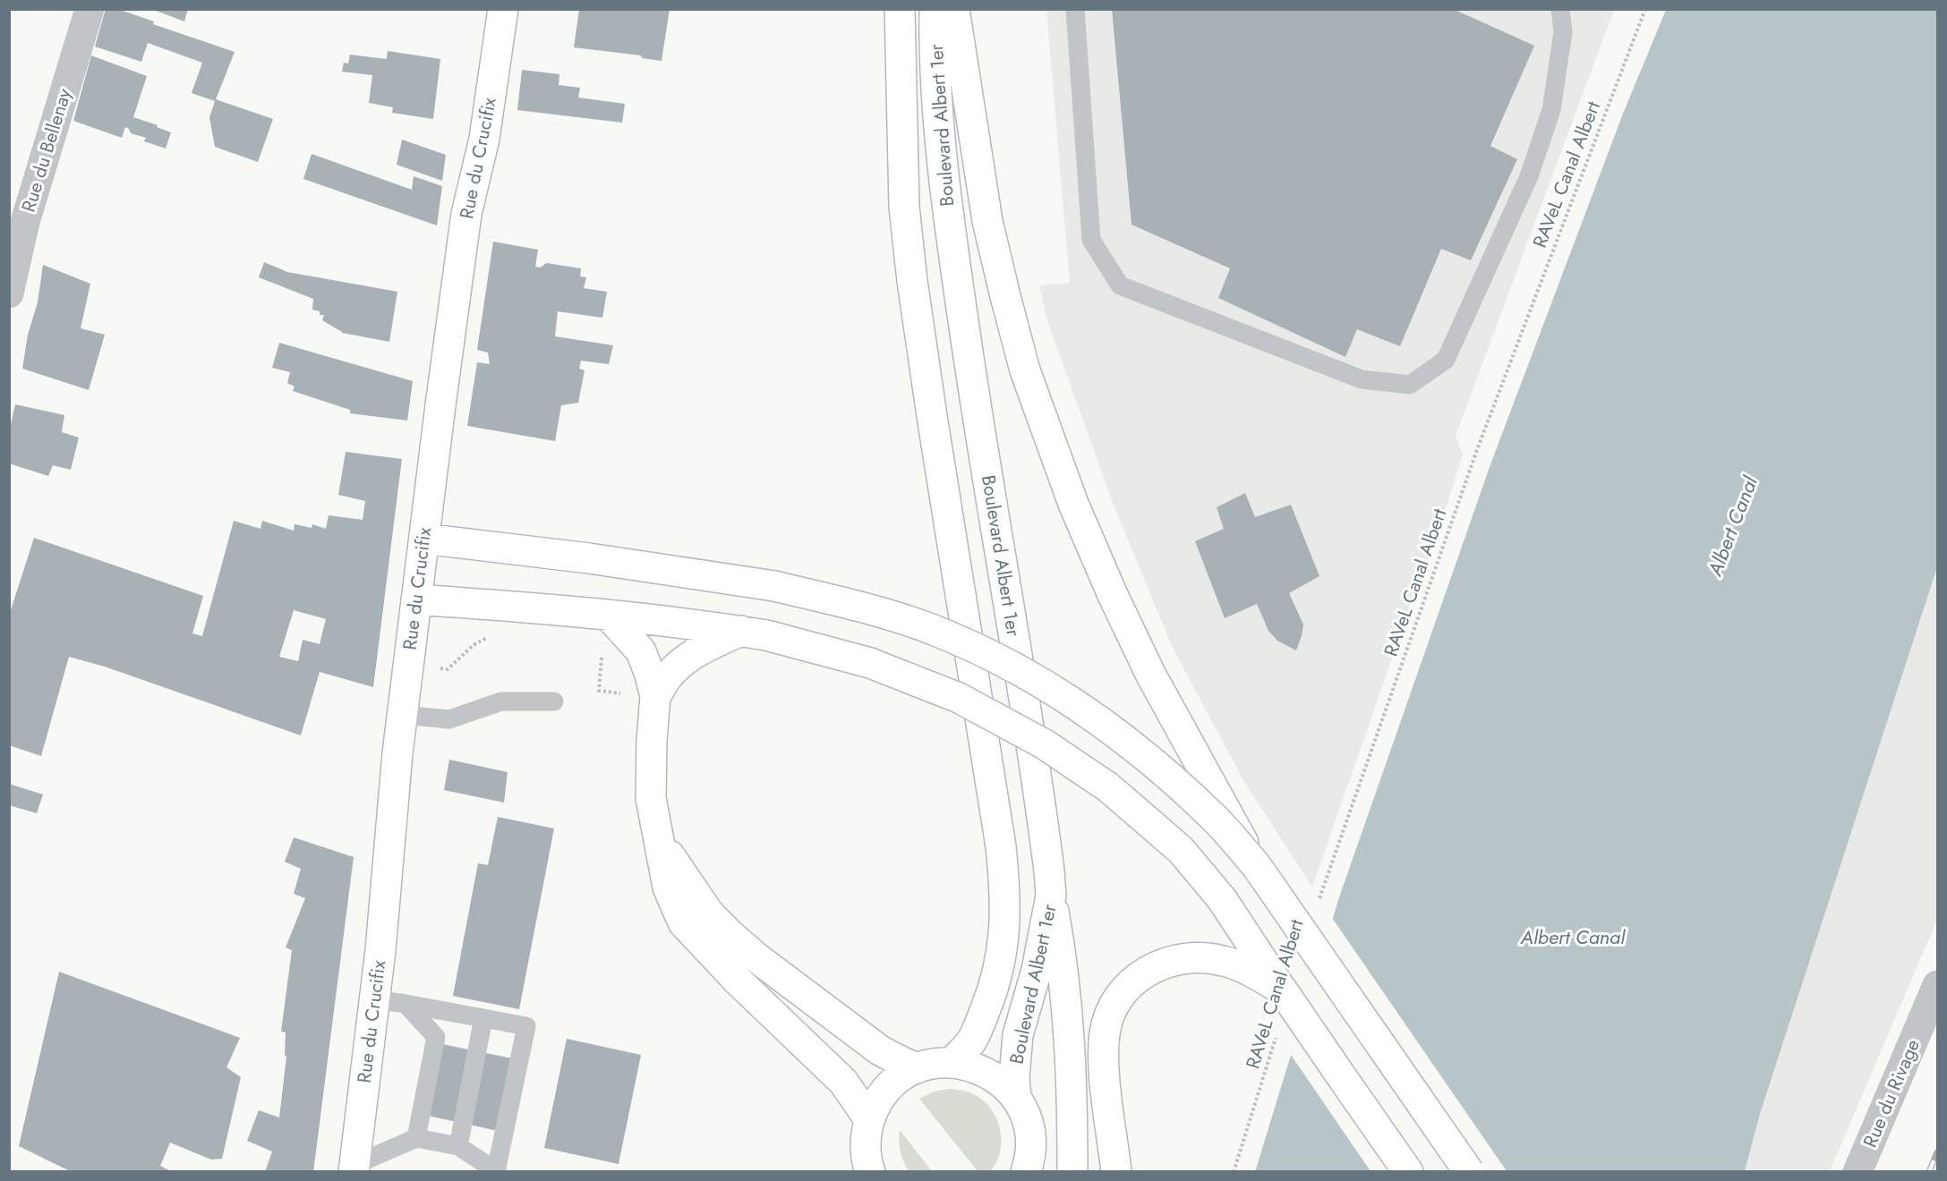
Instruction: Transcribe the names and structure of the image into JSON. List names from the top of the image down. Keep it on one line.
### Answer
{"streets":{"main road":["Boulevard Albert 1er","Rue du Crucifix"],"street":["Rue du Bellenay","Rue du Rivage"],"path":["RAVeL Canal Albert"]},"water":["Albert Canal"]}
